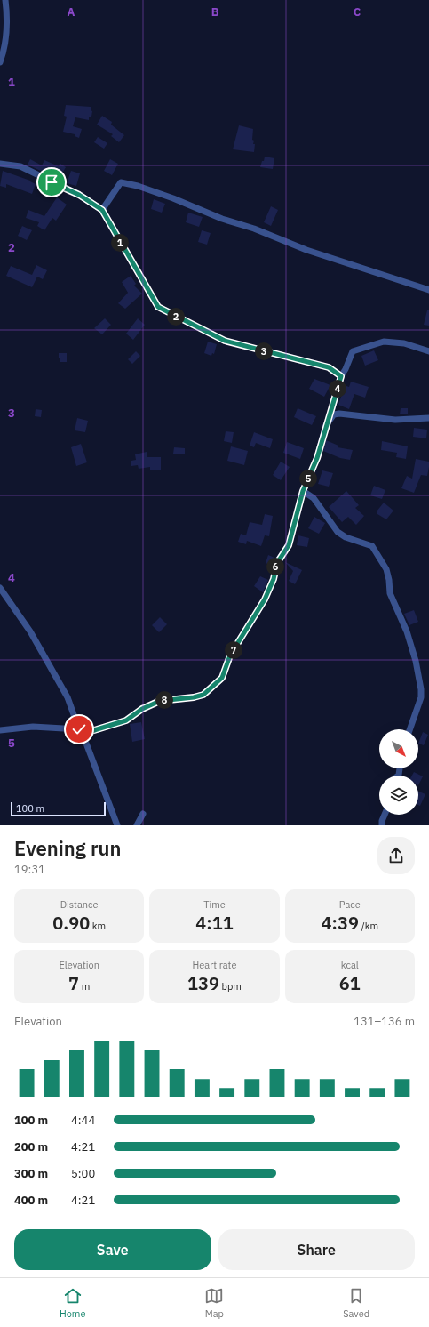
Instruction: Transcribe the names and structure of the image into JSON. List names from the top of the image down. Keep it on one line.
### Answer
{"scale_bar":"100 m","north":"bottom right","page":{"pins":["1","2","3","4","5","6","7","8"],"scale":"100 m","heading":["Evening run","19:31"],"stats":[["Distance","0.90 km"],["Time","4:11"],["Pace","4:39 /km"],["Elevation","7 m"],["Heart rate","139 bpm"],["kcal","61"]],"chart":["Elevation","131–136 m"],"list":[{"name":"100 m","note":"4:44"},{"name":"200 m","note":"4:21"},{"name":"300 m","note":"5:00"},{"name":"400 m","note":"4:21"}],"buttons":["Save","Share"],"tabs":["Home","Map","Saved"]},"grid":{"columns":["A","B","C"],"rows":["1","2","3","4","5"]}}
